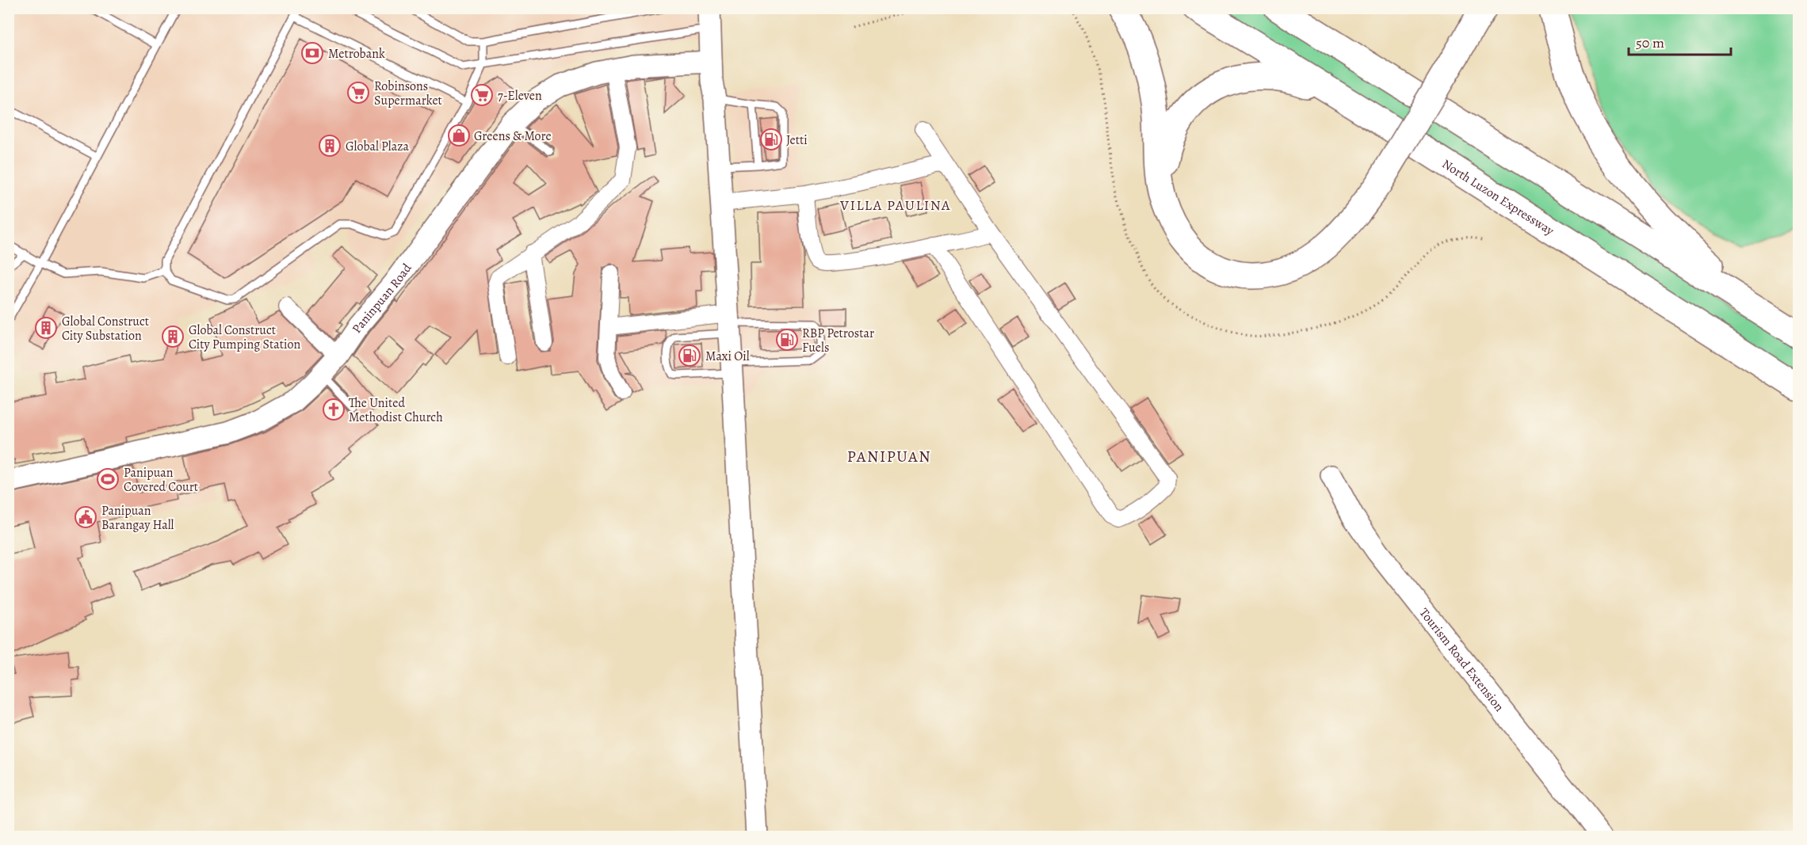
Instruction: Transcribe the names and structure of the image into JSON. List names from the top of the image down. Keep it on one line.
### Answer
{"streets":{"highway":["North Luzon Expressway"],"main road":["Paninpuan Road","Tourism Road Extension"]},"districts":["VILLA PAULINA","PANIPUAN"],"places":{"bank":["Metrobank"],"supermarket":["Robinsons Supermarket","7-Eleven"],"shop":["Greens & More"],"fuel station":["Jetti","RBP Petrostar Fuels","Maxi Oil"],"building":["Global Plaza","Global Construct City Substation","Global Construct City Pumping Station"],"church":["The United Methodist Church"],"sports":["Panipuan Covered Court"],"public building":["Panipuan Barangay Hall"]},"scale_bar":"50 m"}
